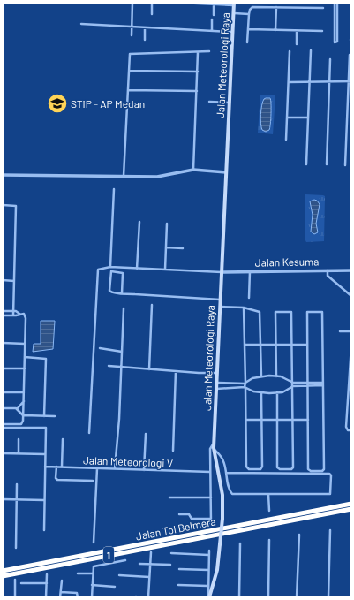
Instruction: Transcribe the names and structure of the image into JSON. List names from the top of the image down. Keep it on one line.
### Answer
{"streets":{"highway":["Jalan Tol Belmera","1"],"main road":["Jalan Meteorologi Raya"],"street":["Jalan Kesuma","Jalan Meteorologi V"]},"crossings":[["Jalan Meteorologi Raya","Jalan Kesuma"]],"places":{"school or university":["STIP - AP Medan"]}}
